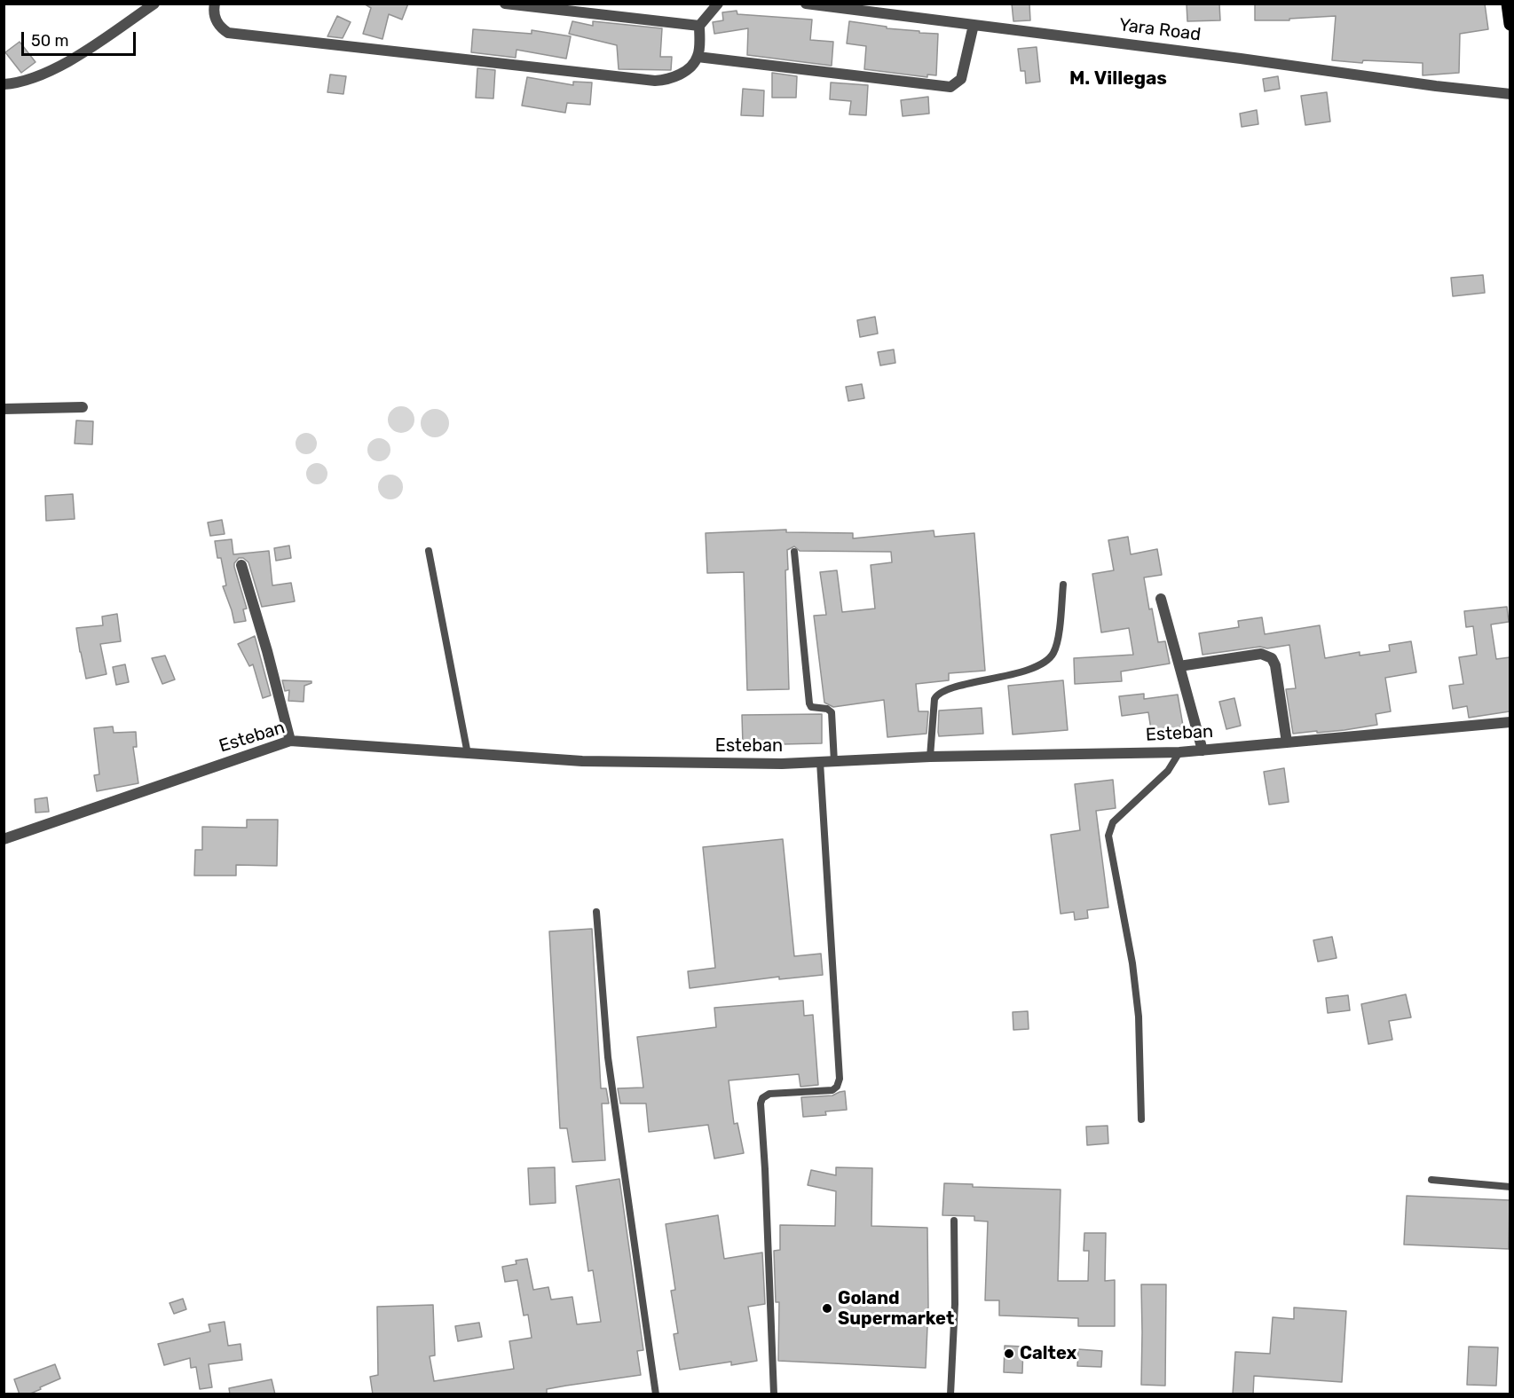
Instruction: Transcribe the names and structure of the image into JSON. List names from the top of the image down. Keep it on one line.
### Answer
{"streets":{"street":["Yara Road","Esteban"]},"districts":["M. Villegas"],"places":["Goland Supermarket","Caltex"],"scale_bar":"50 m"}
